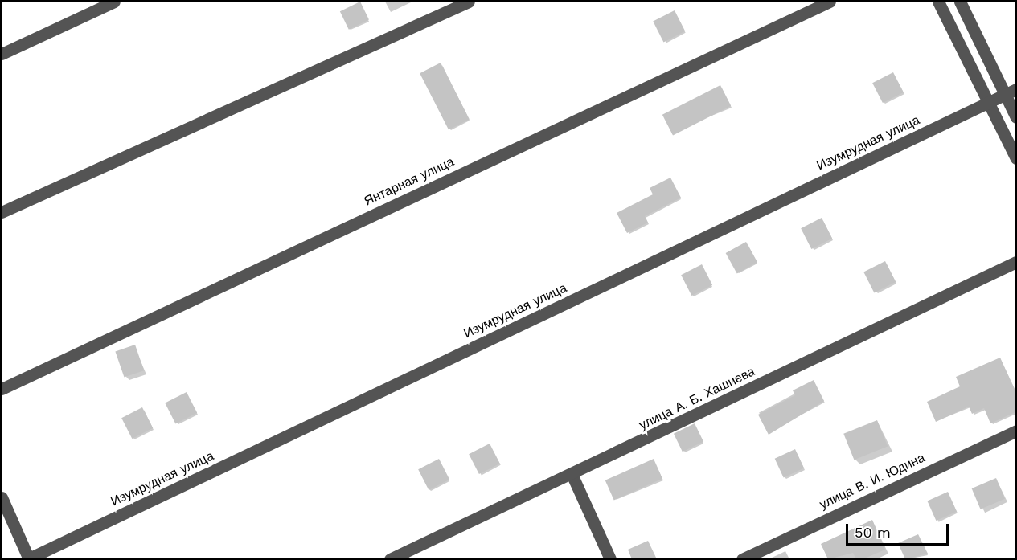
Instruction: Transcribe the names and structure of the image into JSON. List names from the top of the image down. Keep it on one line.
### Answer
{"streets":{"street":["Изумрудная улица","Янтарная улица","улица А. Б. Хашиева","улица В. И. Юдина"]},"scale_bar":"50 m"}
